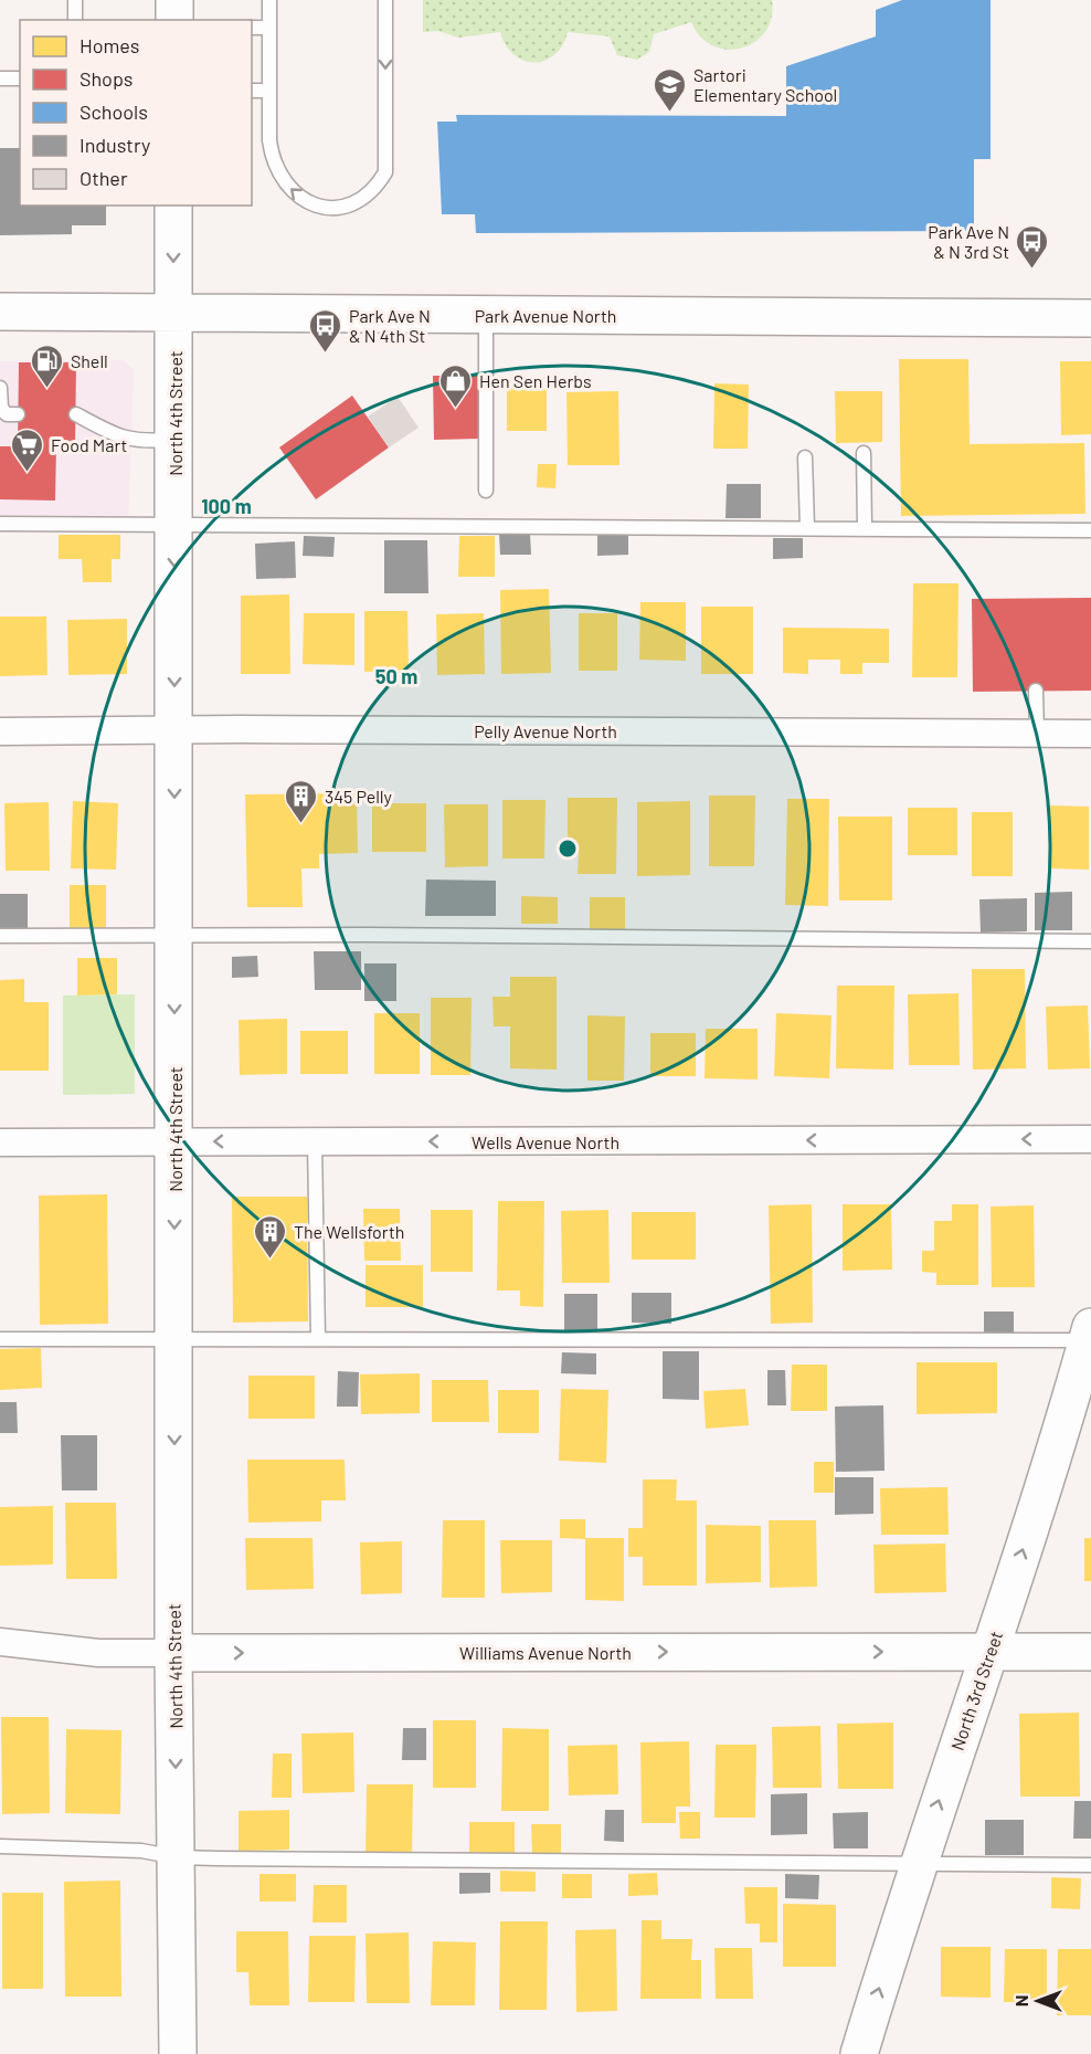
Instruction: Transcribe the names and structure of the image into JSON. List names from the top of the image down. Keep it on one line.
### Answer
{"streets":{"main road":["Park Avenue North","North 4th Street","Williams Avenue North","North 3rd Street"],"street":["Pelly Avenue North","Wells Avenue North"]},"crossings":[["Park Avenue North","North 4th Street"],["North 4th Street","Pelly Avenue North"],["North 4th Street","Wells Avenue North"],["North 4th Street","Williams Avenue North"],["Williams Avenue North","North 3rd Street"]],"one_way":["North 4th Street","Wells Avenue North","Williams Avenue North","North 3rd Street"],"places":{"school or university":["Sartori Elementary School"],"bus stop":["Park Ave N & N 3rd St","Park Ave N & N 4th St"],"fuel station":["Shell"],"shop":["Hen Sen Herbs"],"supermarket":["Food Mart"],"building":["345 Pelly","The Wellsforth"]},"legend":["Homes","Shops","Schools","Industry","Other"],"north":"left","rings":["100 m","50 m"]}
